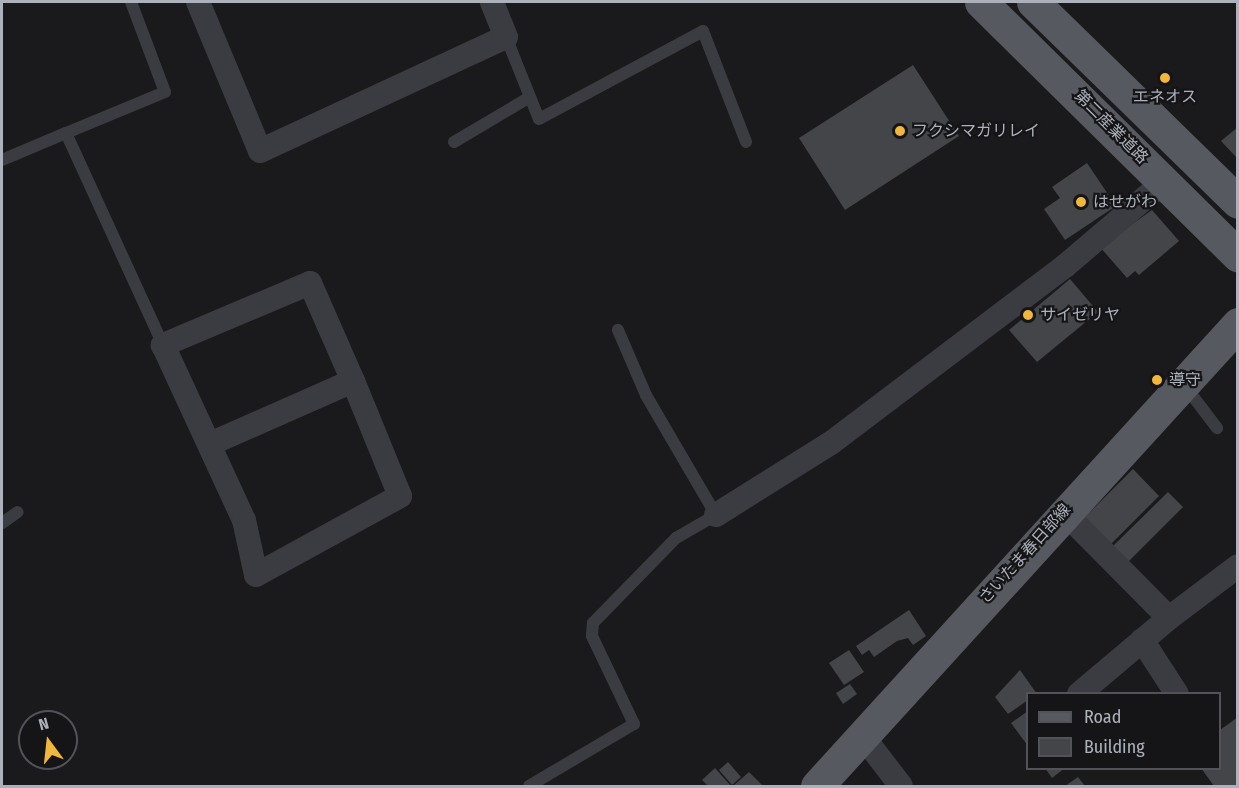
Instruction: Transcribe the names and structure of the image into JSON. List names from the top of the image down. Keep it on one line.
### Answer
{"streets":{"main road":["第二産業道路","さいたま春日部線"]},"places":["エネオス","フクシマガリレイ","はせがわ","サイゼリヤ","導守"],"legend":["Road","Building"],"north":"top"}
